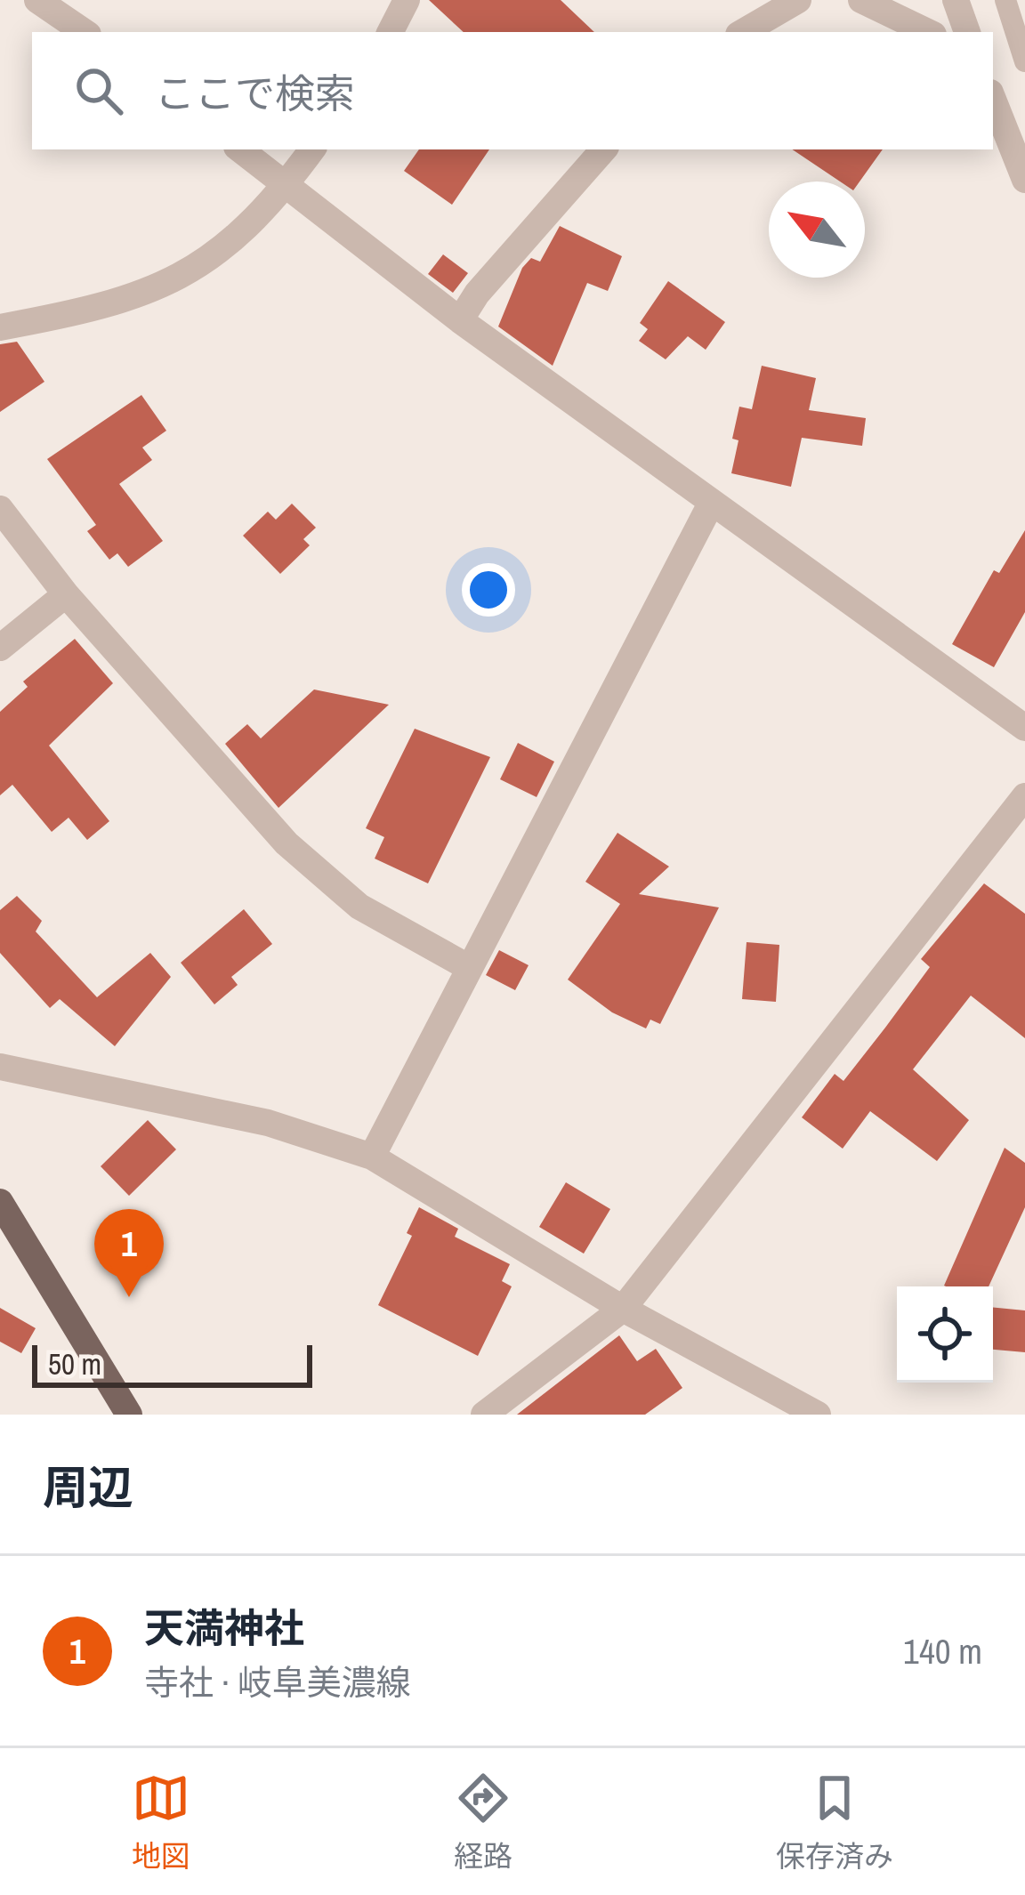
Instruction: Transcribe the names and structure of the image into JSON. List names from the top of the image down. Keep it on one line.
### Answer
{"scale_bar":"50 m","north":"top left","page":{"search":"ここで検索","pins":"1","scale":"50 m","heading":"周辺","list":[{"mark":"1","name":"天満神社","note":"寺社 · 岐阜美濃線","value":"140 m"}],"nav":["地図","経路","保存済み"]}}
